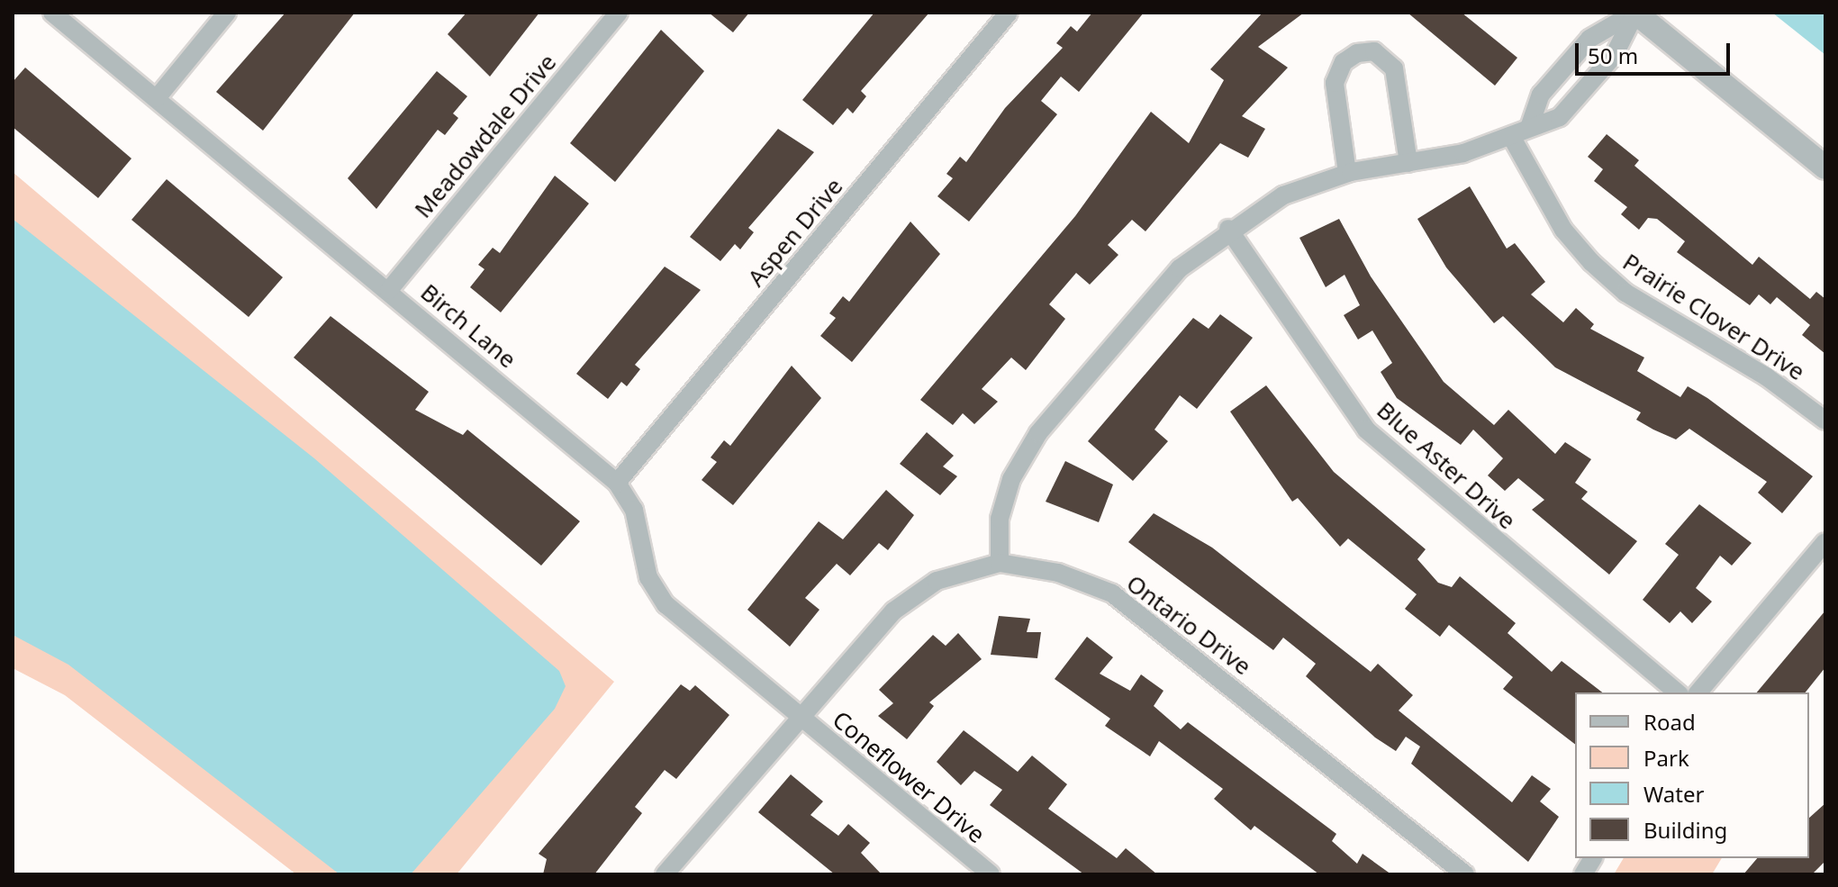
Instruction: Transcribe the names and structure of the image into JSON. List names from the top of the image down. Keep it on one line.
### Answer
{"streets":{"street":["Meadowdale Drive","Aspen Drive","Prairie Clover Drive","Birch Lane","Blue Aster Drive","Ontario Drive","Coneflower Drive"]},"crossings":[["Meadowdale Drive","Birch Lane"],["Aspen Drive","Birch Lane"],["Birch Lane","Ontario Drive"],["Birch Lane","Coneflower Drive"],["Ontario Drive","Coneflower Drive"]],"legend":["Road","Park","Water","Building"],"scale_bar":"50 m"}
